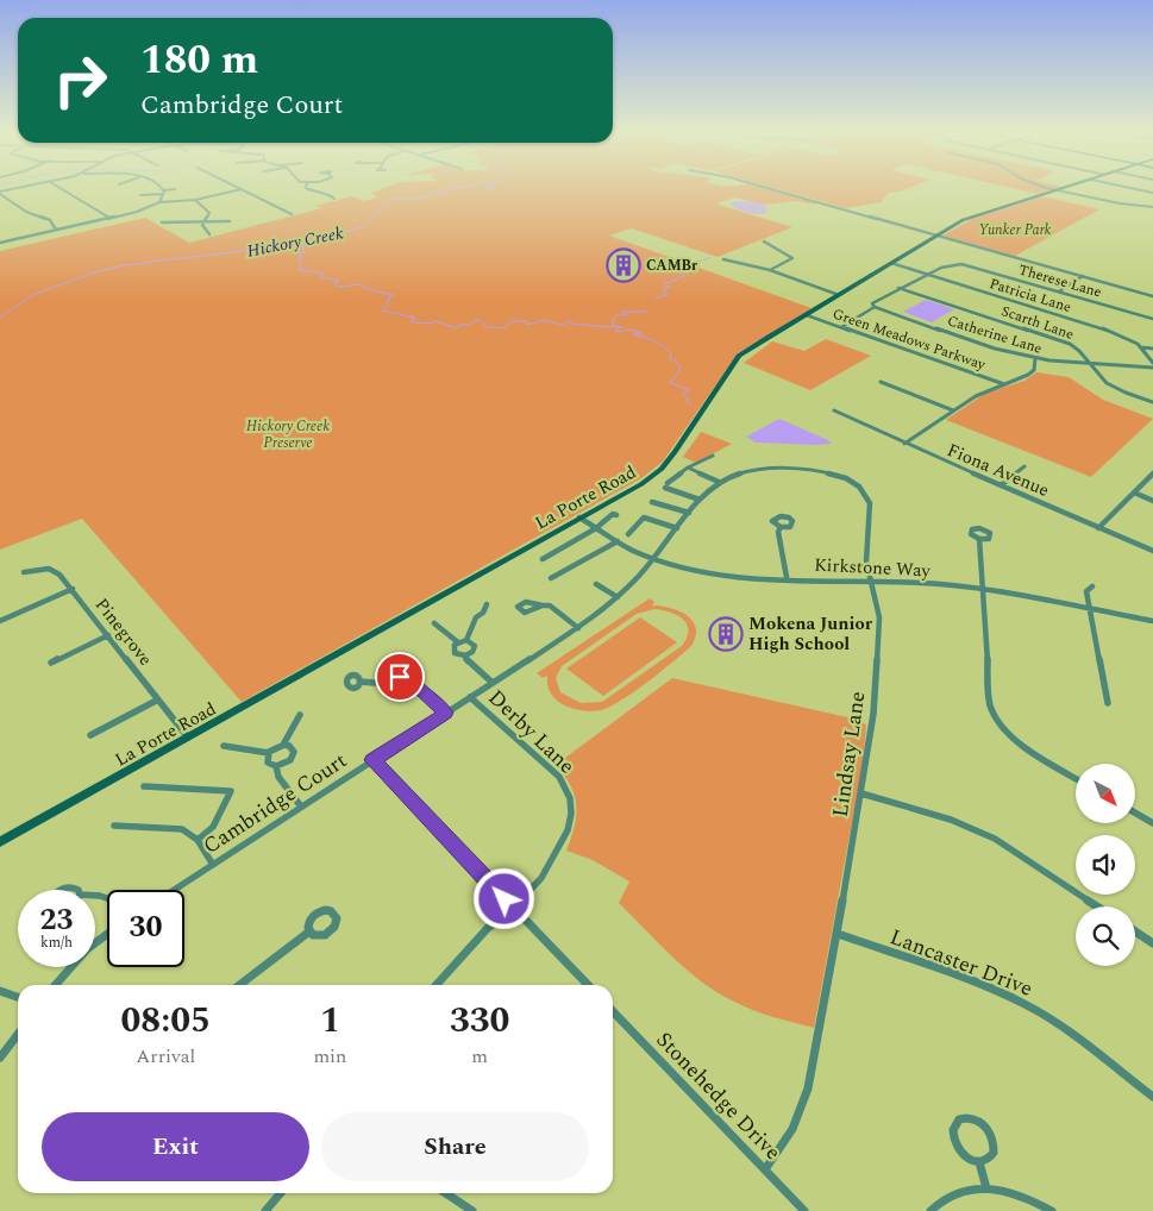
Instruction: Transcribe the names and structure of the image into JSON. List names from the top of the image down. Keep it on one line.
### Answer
{"streets":{"street":["Therese Lane","Patricia Lane","Scarth Lane","Catherine Lane","Green Meadows Parkway","Fiona Avenue","La Porte Road","Kirkstone Way","Pinegrove","Derby Lane","Lindsay Lane","Cambridge Court","Lancaster Drive","Stonehedge Drive"]},"crossings":[["Therese Lane","Patricia Lane"],["Patricia Lane","La Porte Road"],["Scarth Lane","Catherine Lane"],["Green Meadows Parkway","La Porte Road"],["La Porte Road","Kirkstone Way"],["La Porte Road","Pinegrove"],["Kirkstone Way","Lindsay Lane"],["Kirkstone Way","Cambridge Court"],["Derby Lane","Cambridge Court"],["Lindsay Lane","Cambridge Court"],["Lindsay Lane","Lancaster Drive"],["Lindsay Lane","Stonehedge Drive"]],"water":["Hickory Creek"],"parks":["Yunker Park","Hickory Creek Preserve"],"places":{"building":["CAMBr","Mokena Junior High School"]},"north":"bottom right","page":{"turn":["180 m","Cambridge Court"],"speed":"23 km/h","limit":"30","eta":["08:05","Arrival","1","min","330","m"],"buttons":["Exit","Share"]}}
